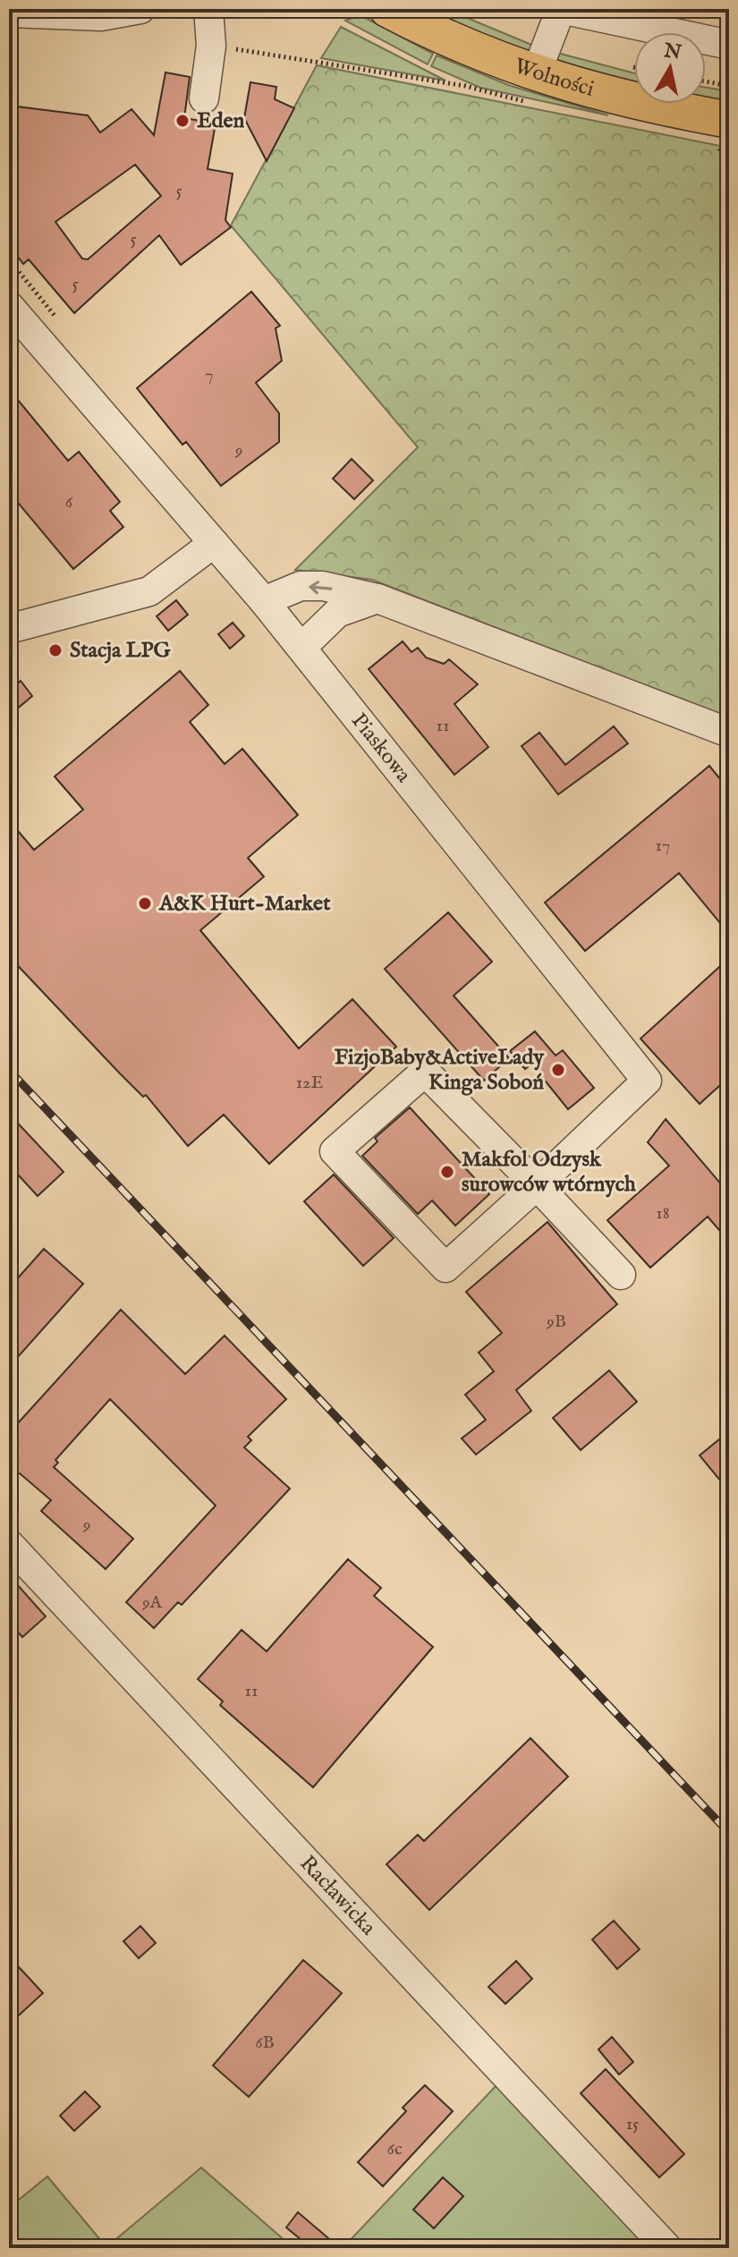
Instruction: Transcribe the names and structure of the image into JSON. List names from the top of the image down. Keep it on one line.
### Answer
{"streets":{"main road":["Wolności"],"street":["Piaskowa","Racławicka"]},"places":["Eden","Stacja LPG","A&K Hurt-Market","FizjoBaby&ActiveLady Kinga Soboń","Makfol Odzysk surowców wtórnych"],"house_numbers":["5","5","5","7","9","6","11","17","12E","18","9B","9","9A","11","6B","15","6c"],"north":"top"}
